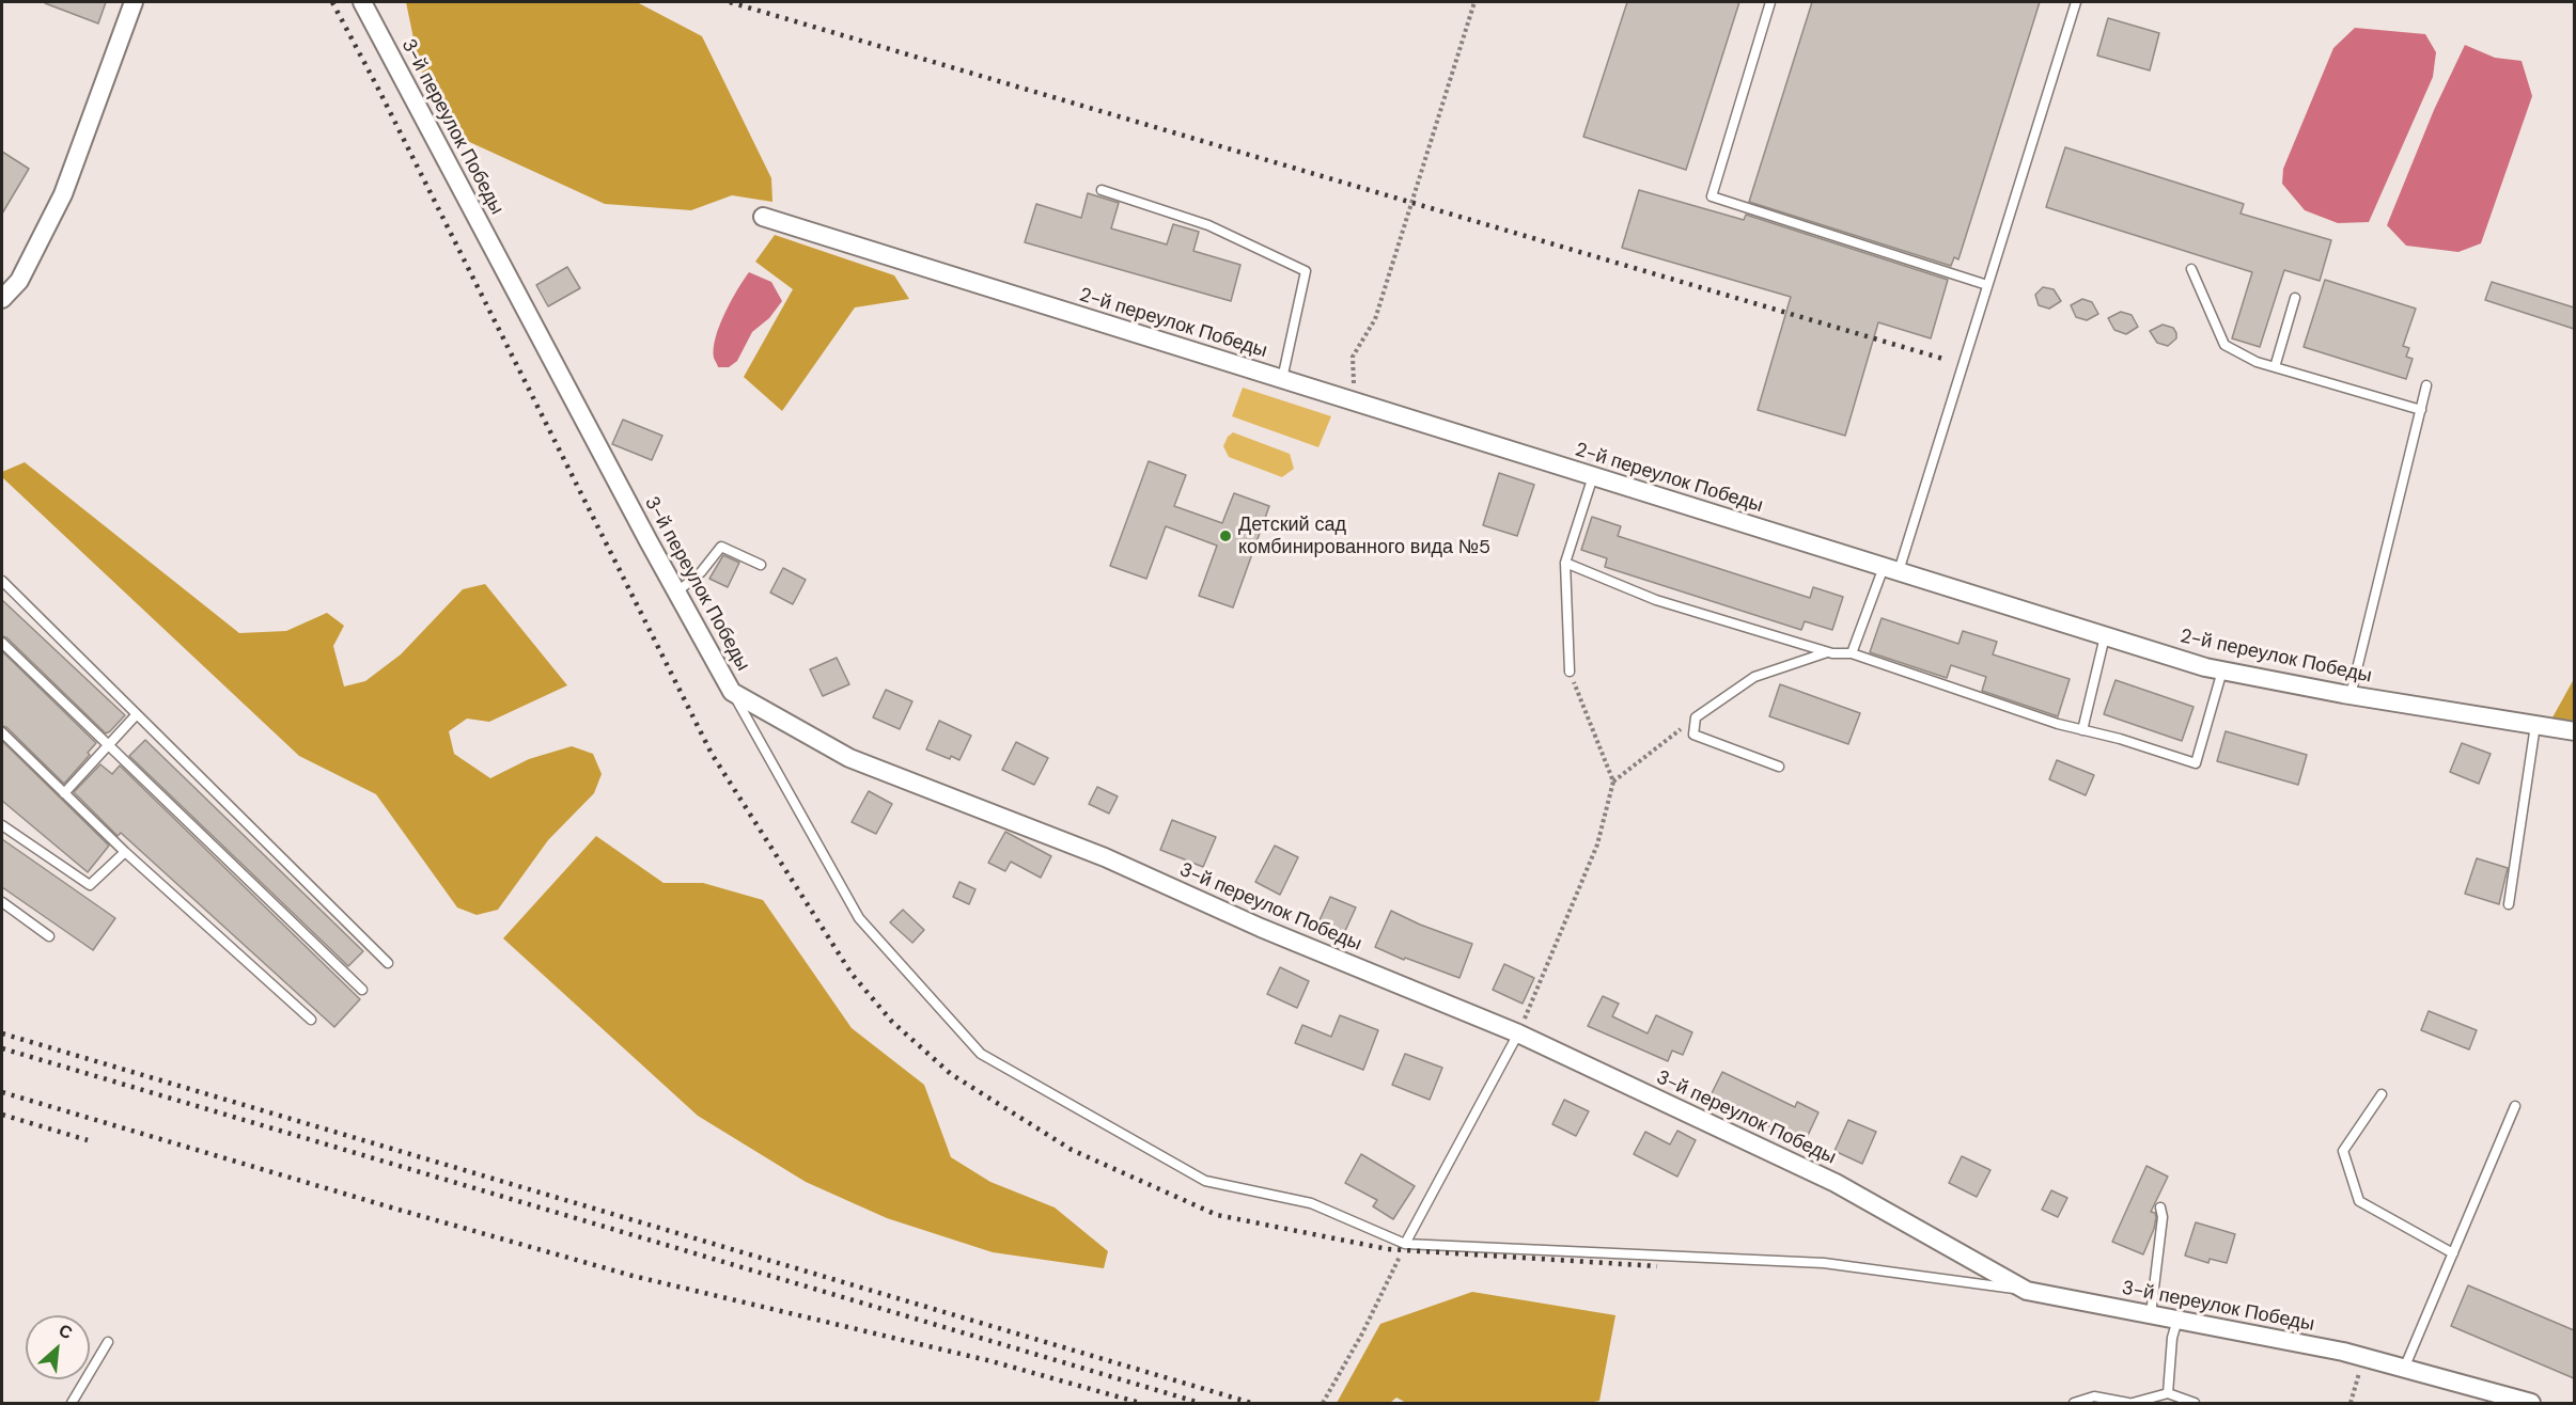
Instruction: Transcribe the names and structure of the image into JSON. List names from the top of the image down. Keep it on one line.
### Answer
{"streets":{"street":["3-й переулок Победы","2-й переулок Победы"]},"places":["Детский сад комбинированного вида №5"],"north":"top right"}
